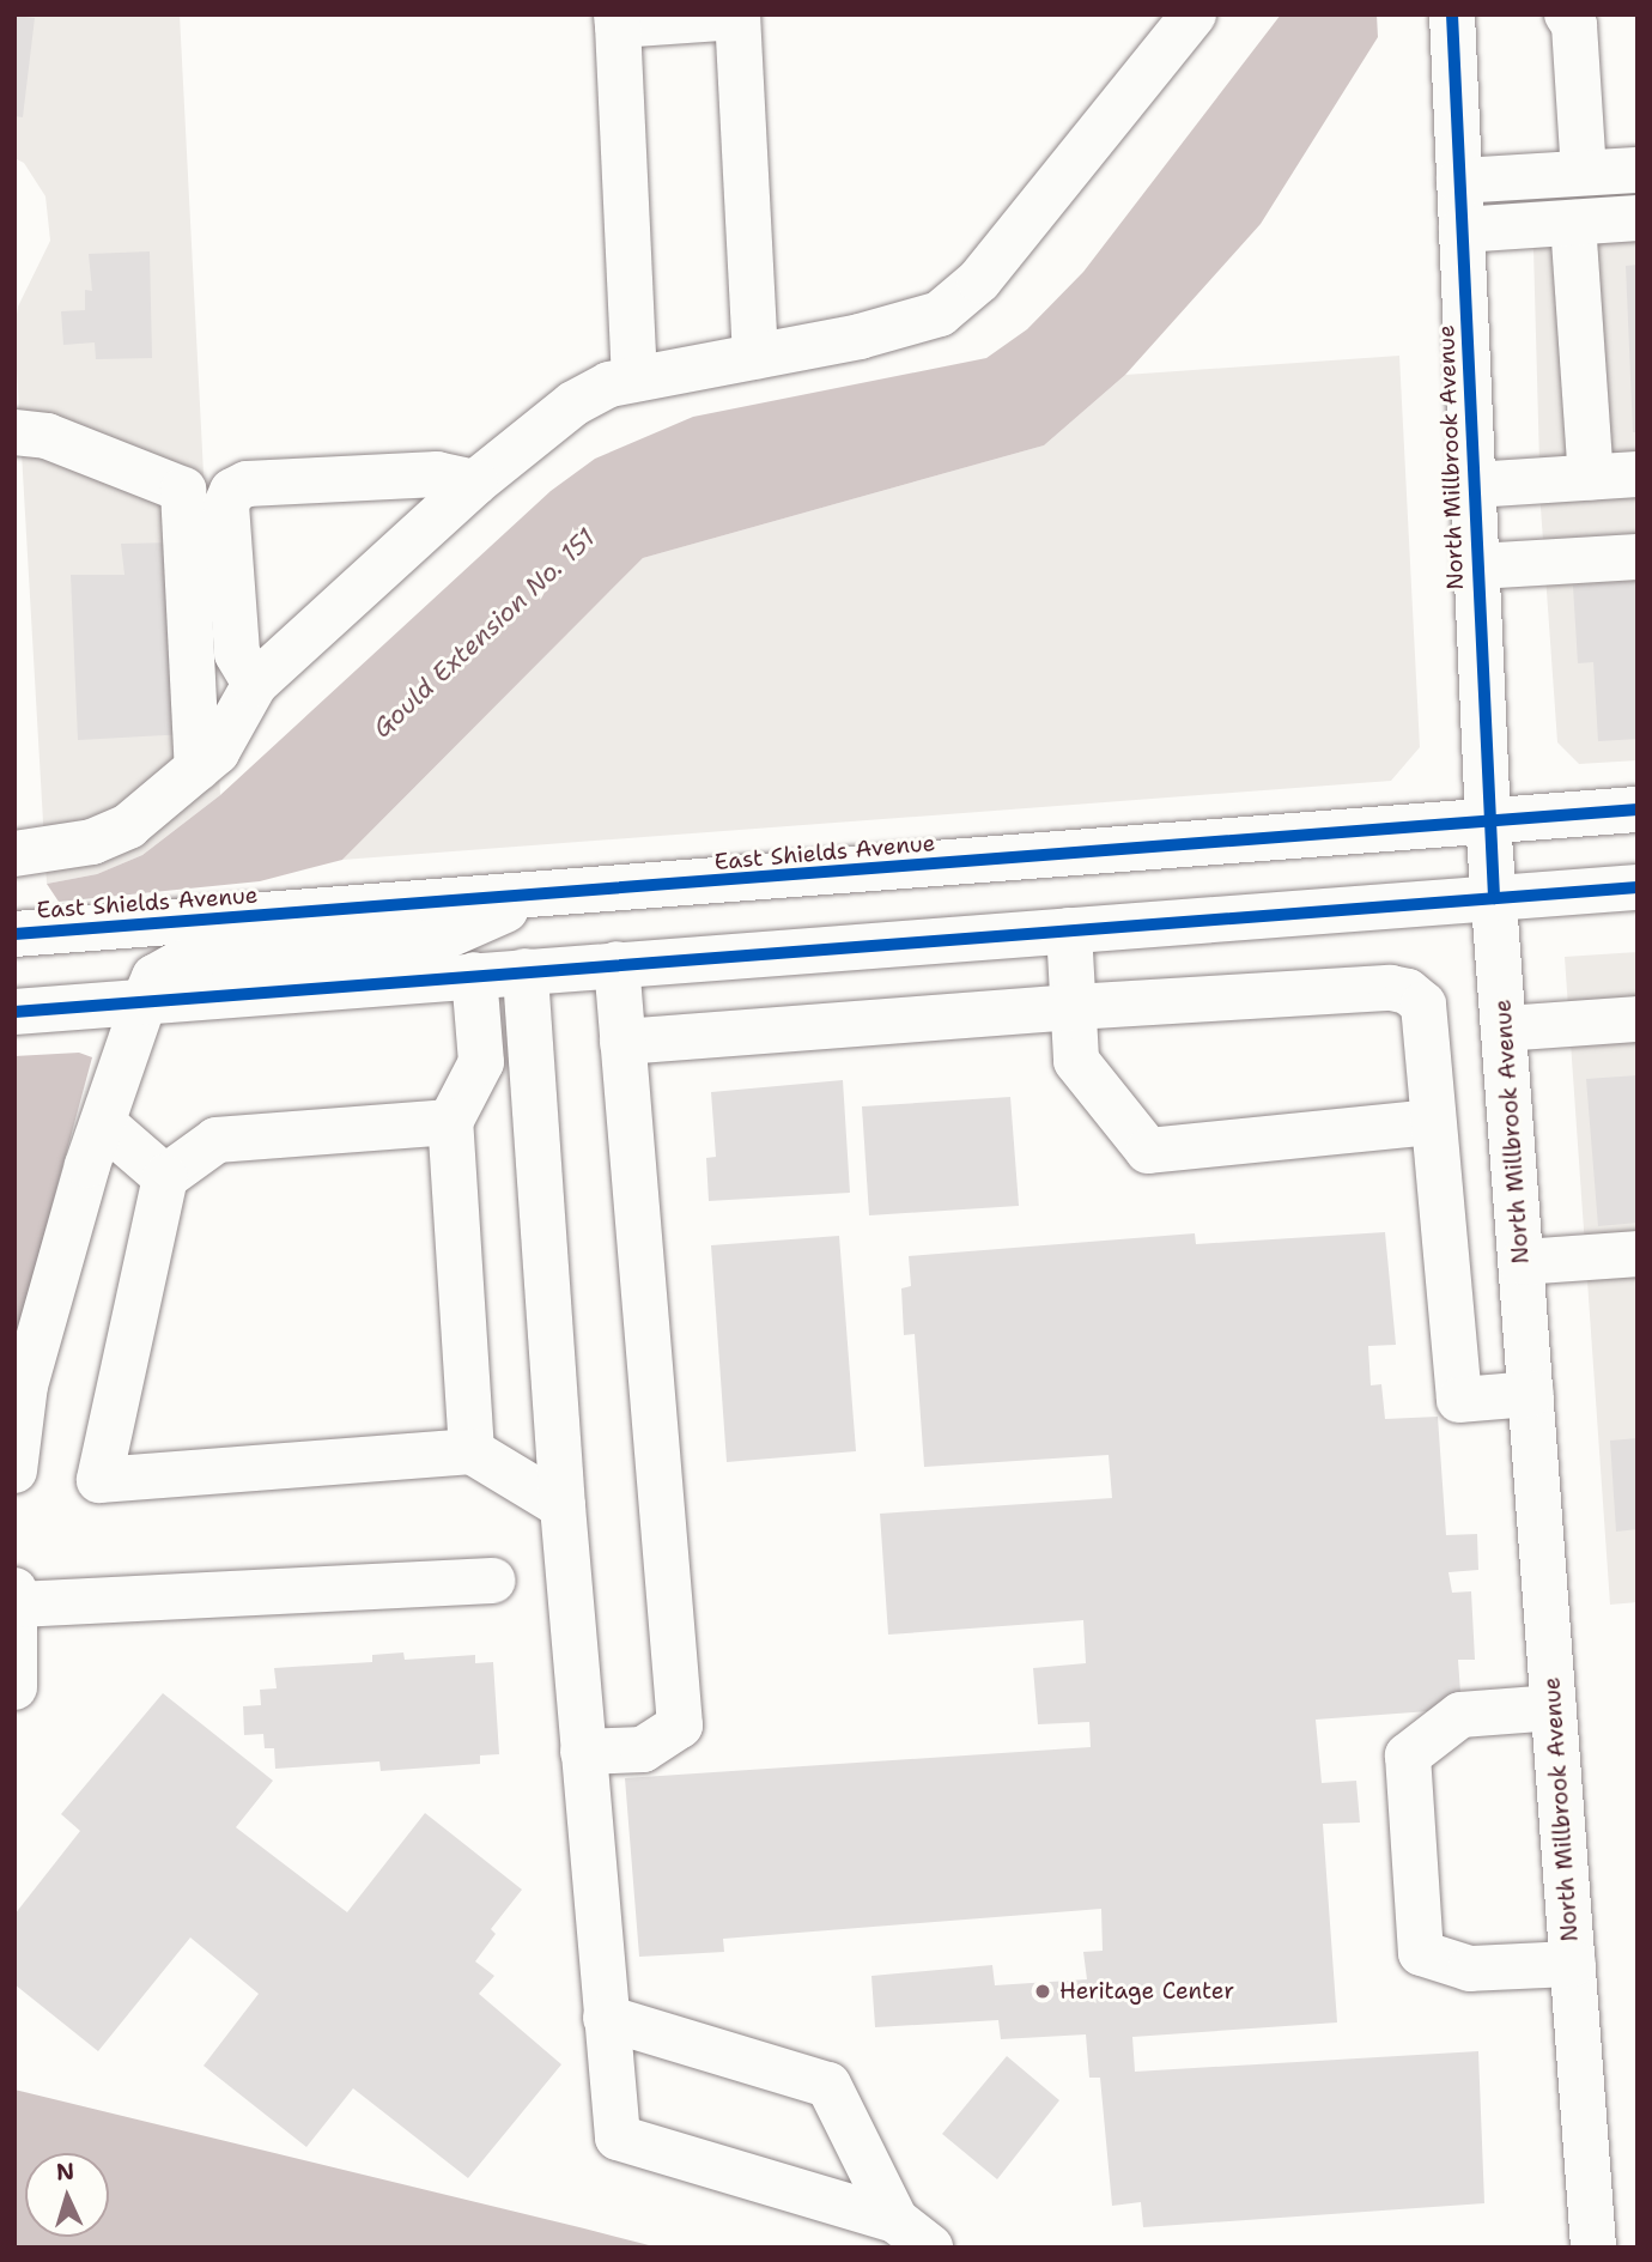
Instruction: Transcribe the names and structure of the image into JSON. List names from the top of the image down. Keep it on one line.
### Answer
{"streets":{"main road":["North Millbrook Avenue","East Shields Avenue"]},"crossings":[["North Millbrook Avenue","East Shields Avenue"]],"water":["Gould Extension No. 151"],"places":["Heritage Center"],"north":"top"}
